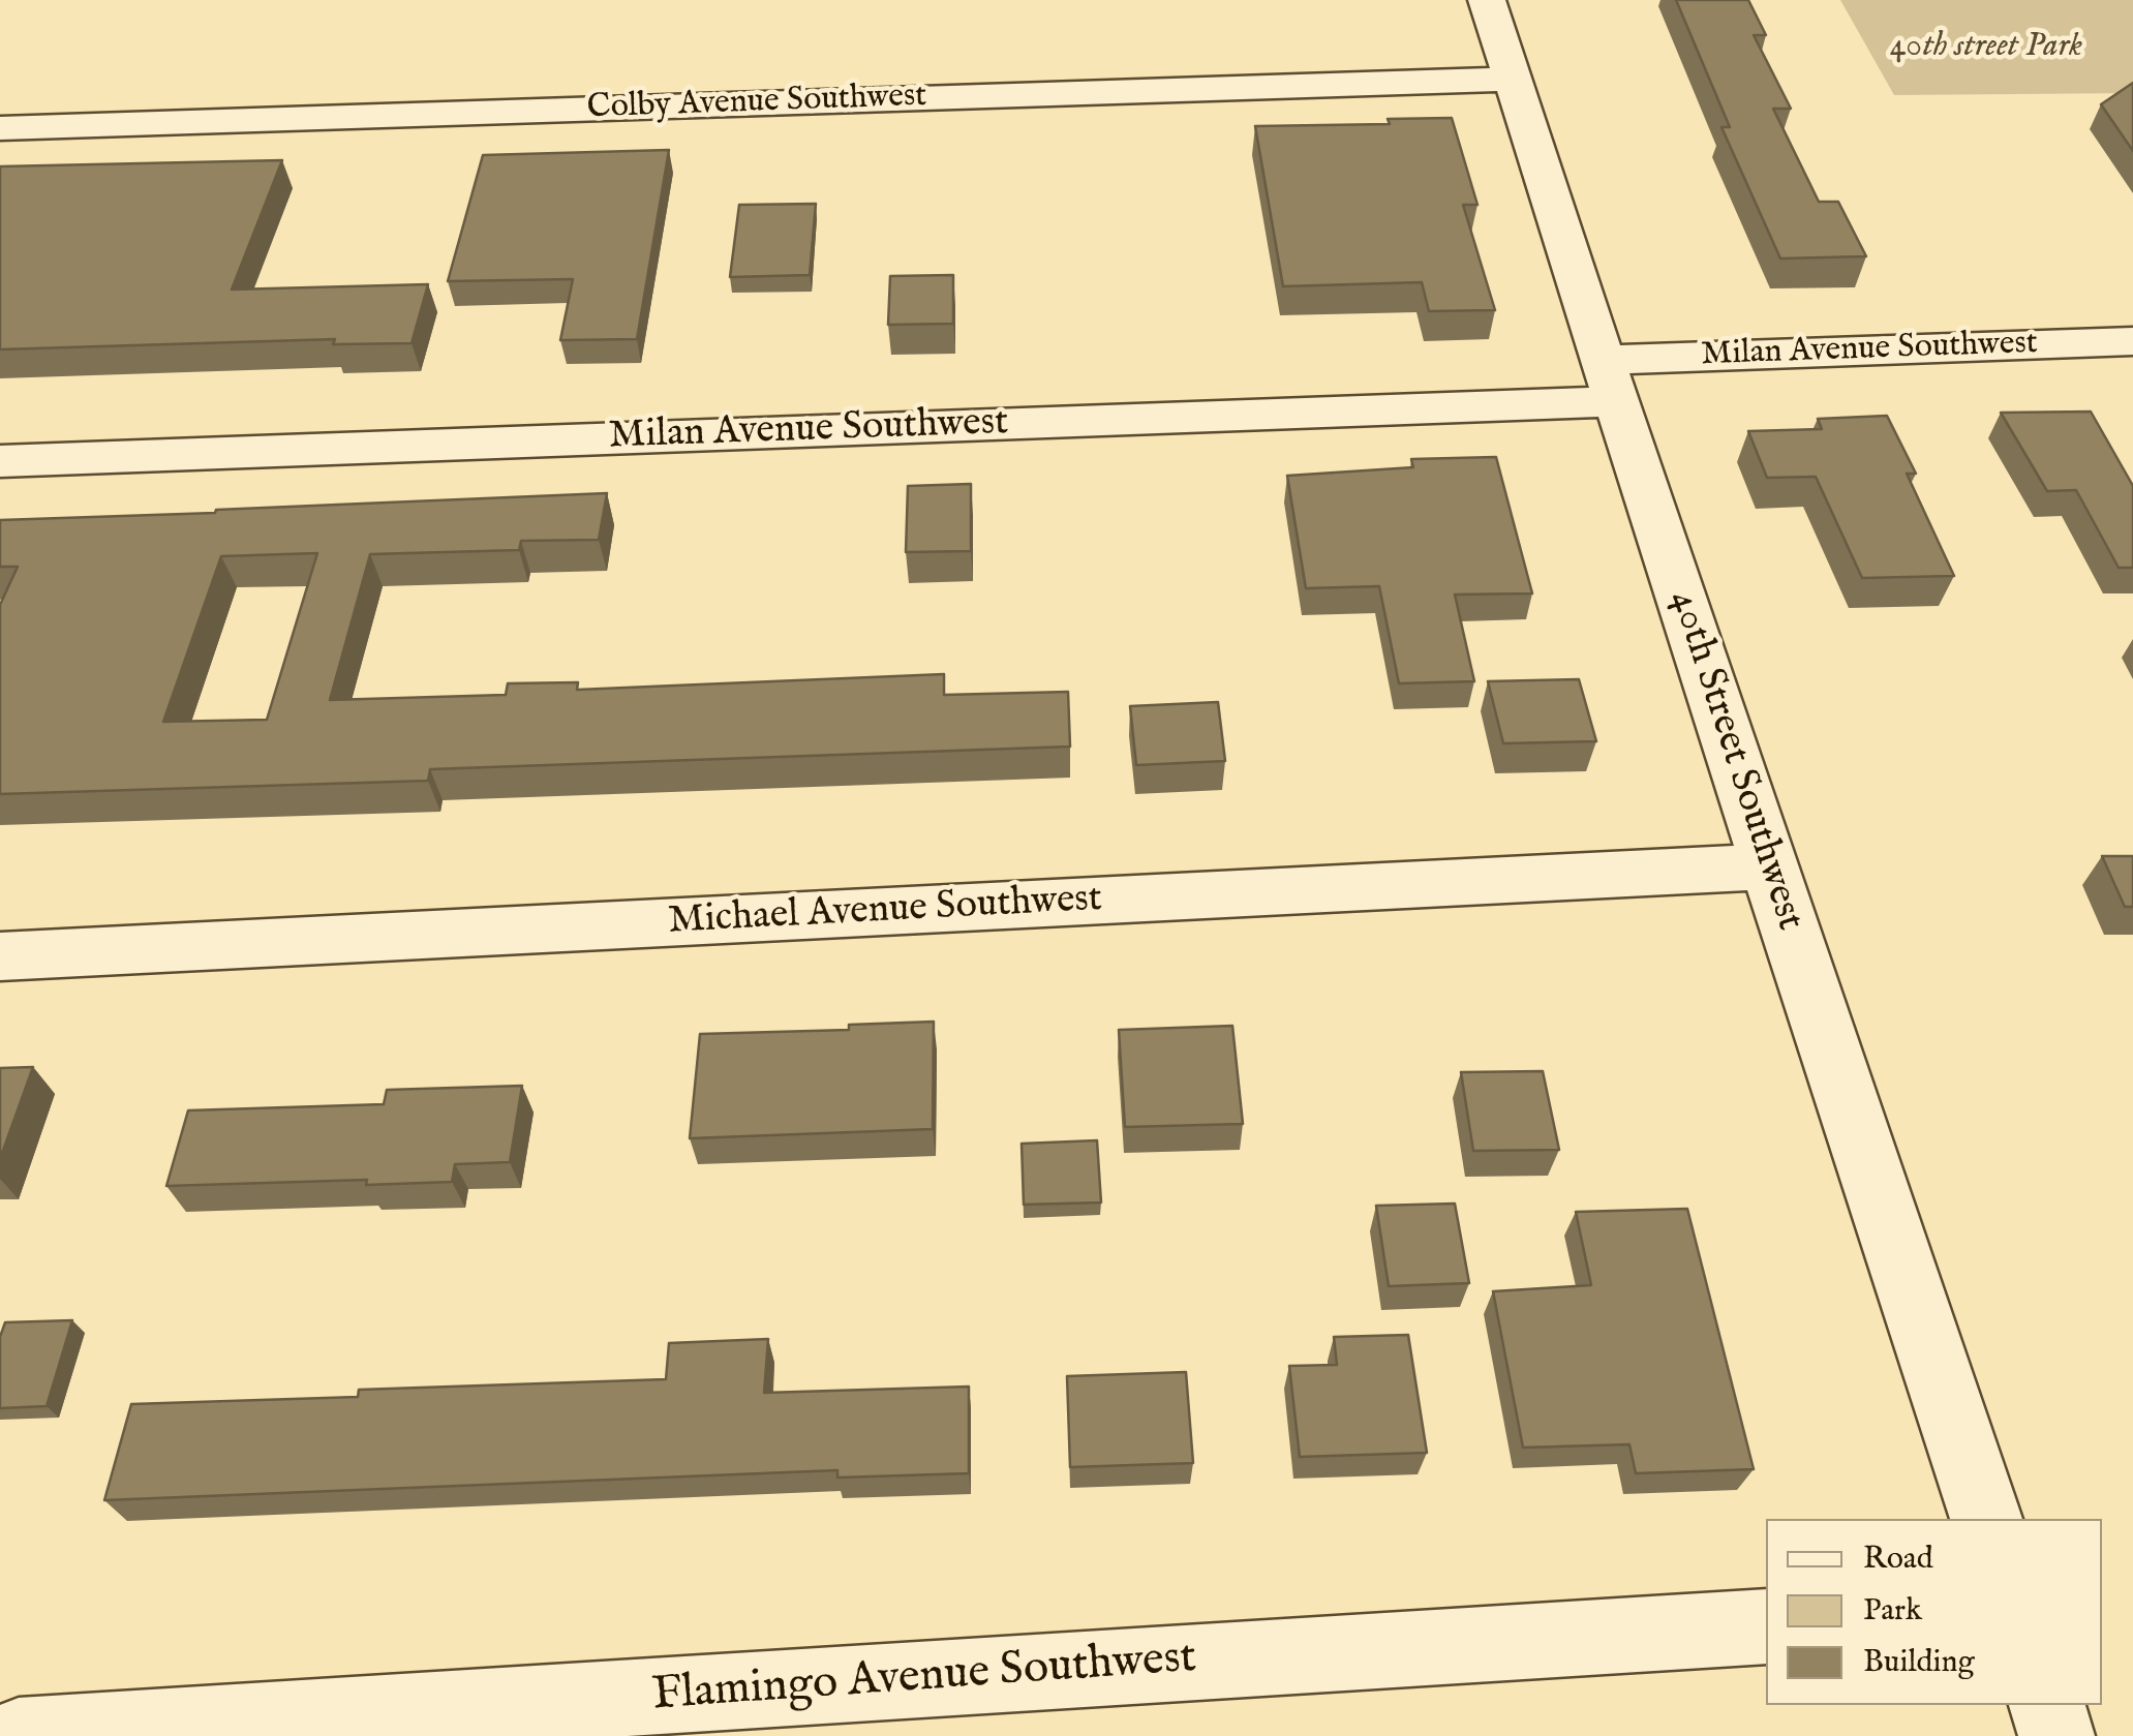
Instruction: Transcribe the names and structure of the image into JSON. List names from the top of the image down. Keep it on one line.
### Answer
{"streets":{"street":["Colby Avenue Southwest","Milan Avenue Southwest","40th Street Southwest","Michael Avenue Southwest","Flamingo Avenue Southwest"]},"crossings":[["Colby Avenue Southwest","40th Street Southwest"],["Milan Avenue Southwest","40th Street Southwest"],["40th Street Southwest","Michael Avenue Southwest"]],"parks":["40th street Park"],"legend":["Road","Park","Building"]}
